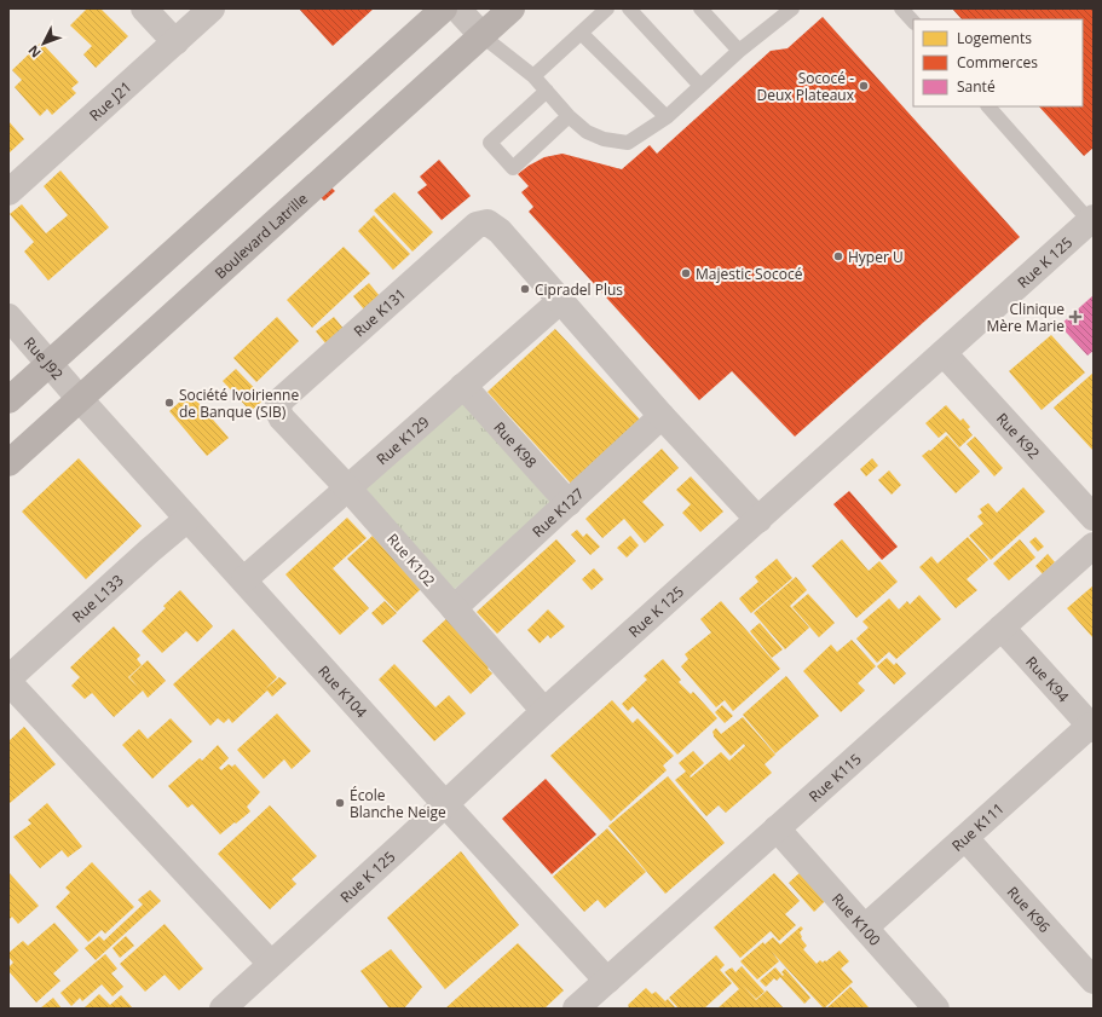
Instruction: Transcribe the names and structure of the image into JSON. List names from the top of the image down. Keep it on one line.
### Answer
{"streets":{"main road":["Boulevard Latrille"],"street":["Rue J21","Rue K 125","Rue K131","Rue J92","Rue K92","Rue K129","Rue K98","Rue K127","Rue K102","Rue L133","Rue K94","Rue K104","Rue K115","Rue K111","Rue K96","Rue K100"]},"crossings":[["Boulevard Latrille","Rue J92"],["Boulevard Latrille","Rue K104"],["Rue K 125","Rue K92"],["Rue K 125","Rue K102"],["Rue K 125","Rue K104"],["Rue K131","Rue K129"],["Rue K131","Rue K102"],["Rue J92","Rue K104"],["Rue K129","Rue K98"],["Rue K129","Rue K102"],["Rue K129","Rue K104"],["Rue K98","Rue K127"],["Rue K127","Rue K102"],["Rue L133","Rue K104"],["Rue K94","Rue K115"],["Rue K94","Rue K111"],["Rue K104","Rue K115"],["Rue K115","Rue K100"],["Rue K111","Rue K96"],["Rue K111","Rue K100"]],"places":{"other":["Sococé - Deux Plateaux","Hyper U","Majestic Sococé","Cipradel Plus","Société Ivoirienne de Banque (SIB)","École Blanche Neige"],"health":["Clinique Mère Marie"]},"legend":["Logements","Commerces","Santé"],"north":"bottom left"}
